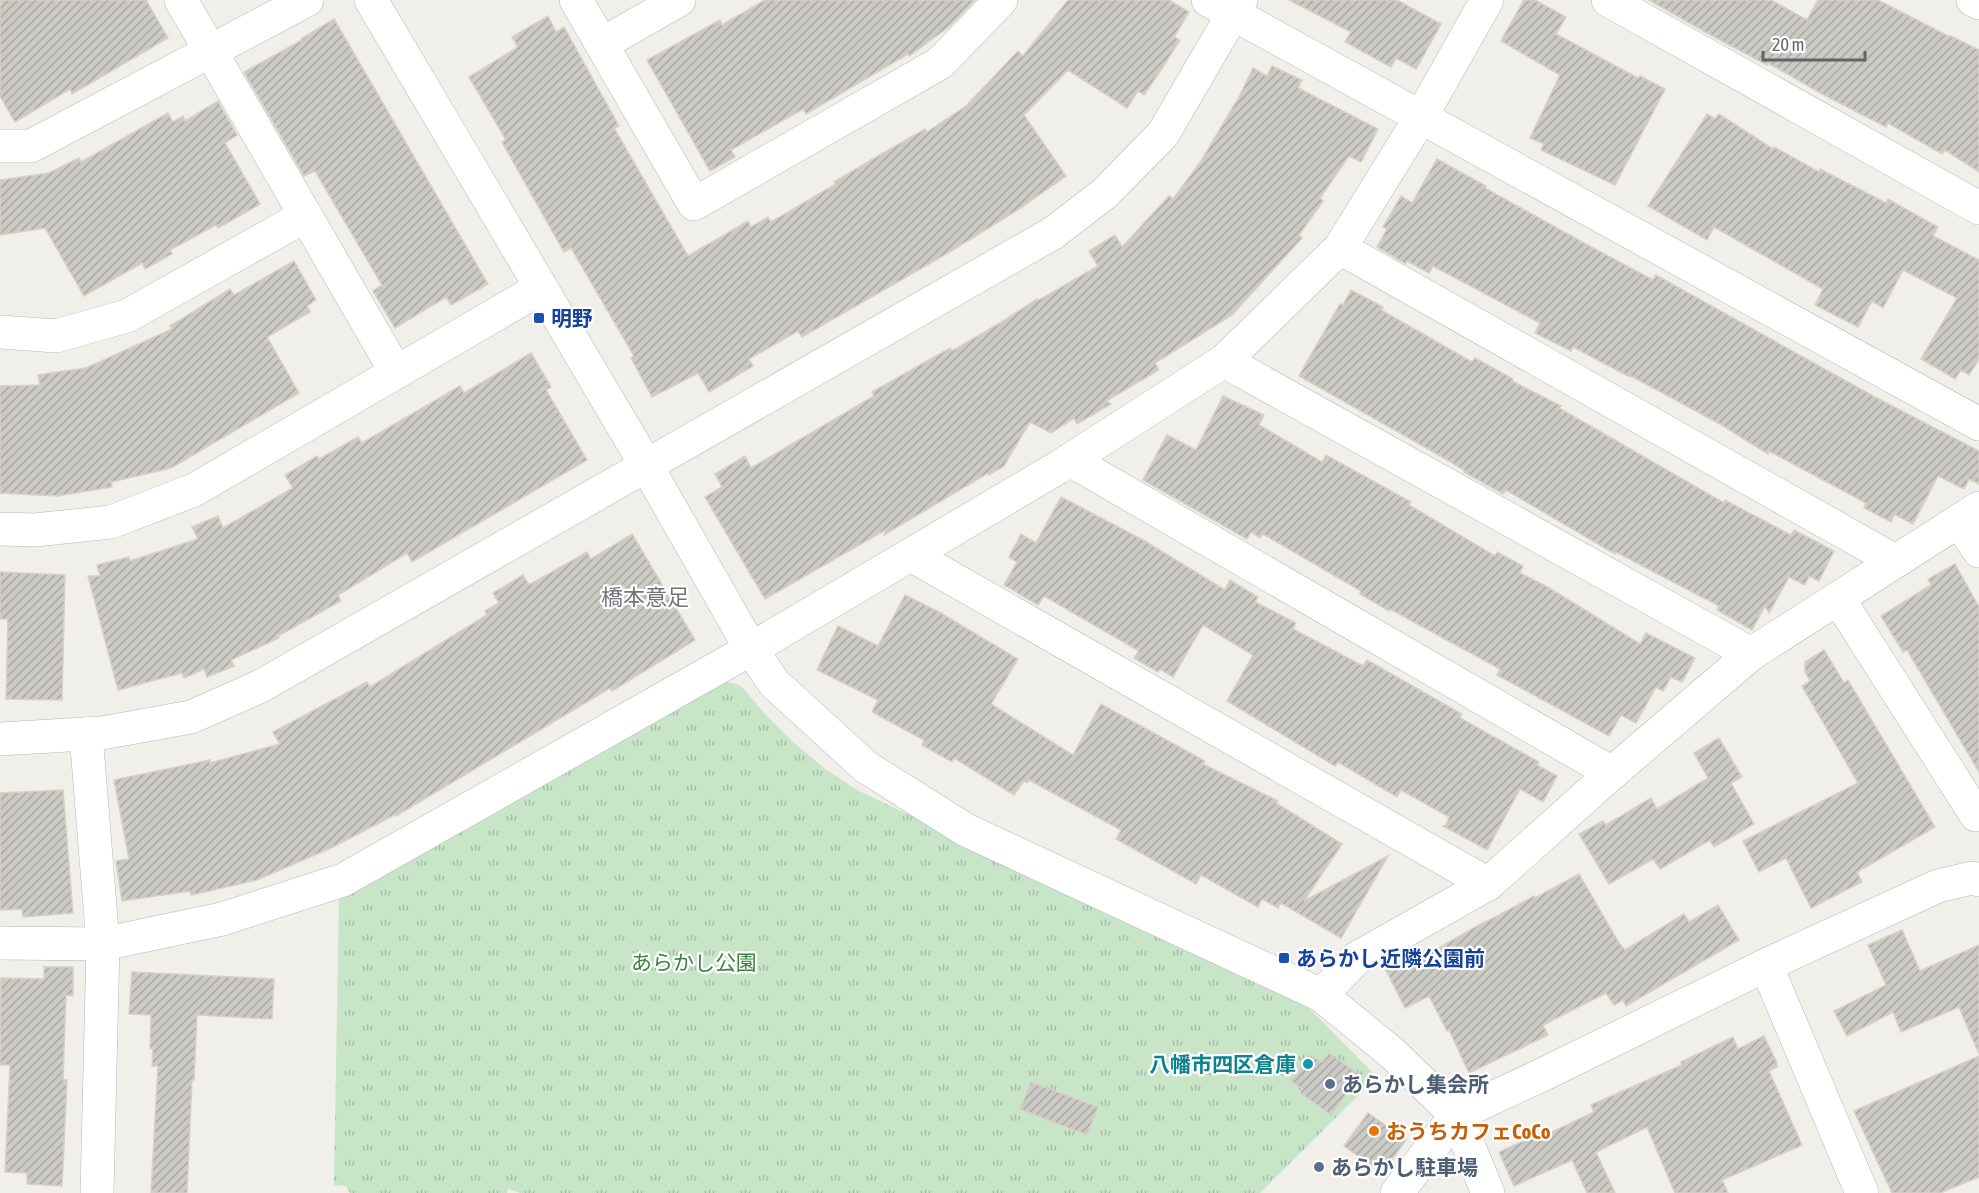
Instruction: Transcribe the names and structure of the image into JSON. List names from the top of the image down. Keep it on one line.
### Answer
{"districts":["橋本意足"],"parks":["あらかし公園"],"places":{"transit":["明野","あらかし近隣公園前"],"other":["八幡市四区倉庫","あらかし集会所","おうちカフェCoCo","あらかし駐車場"]},"scale_bar":"20 m"}
